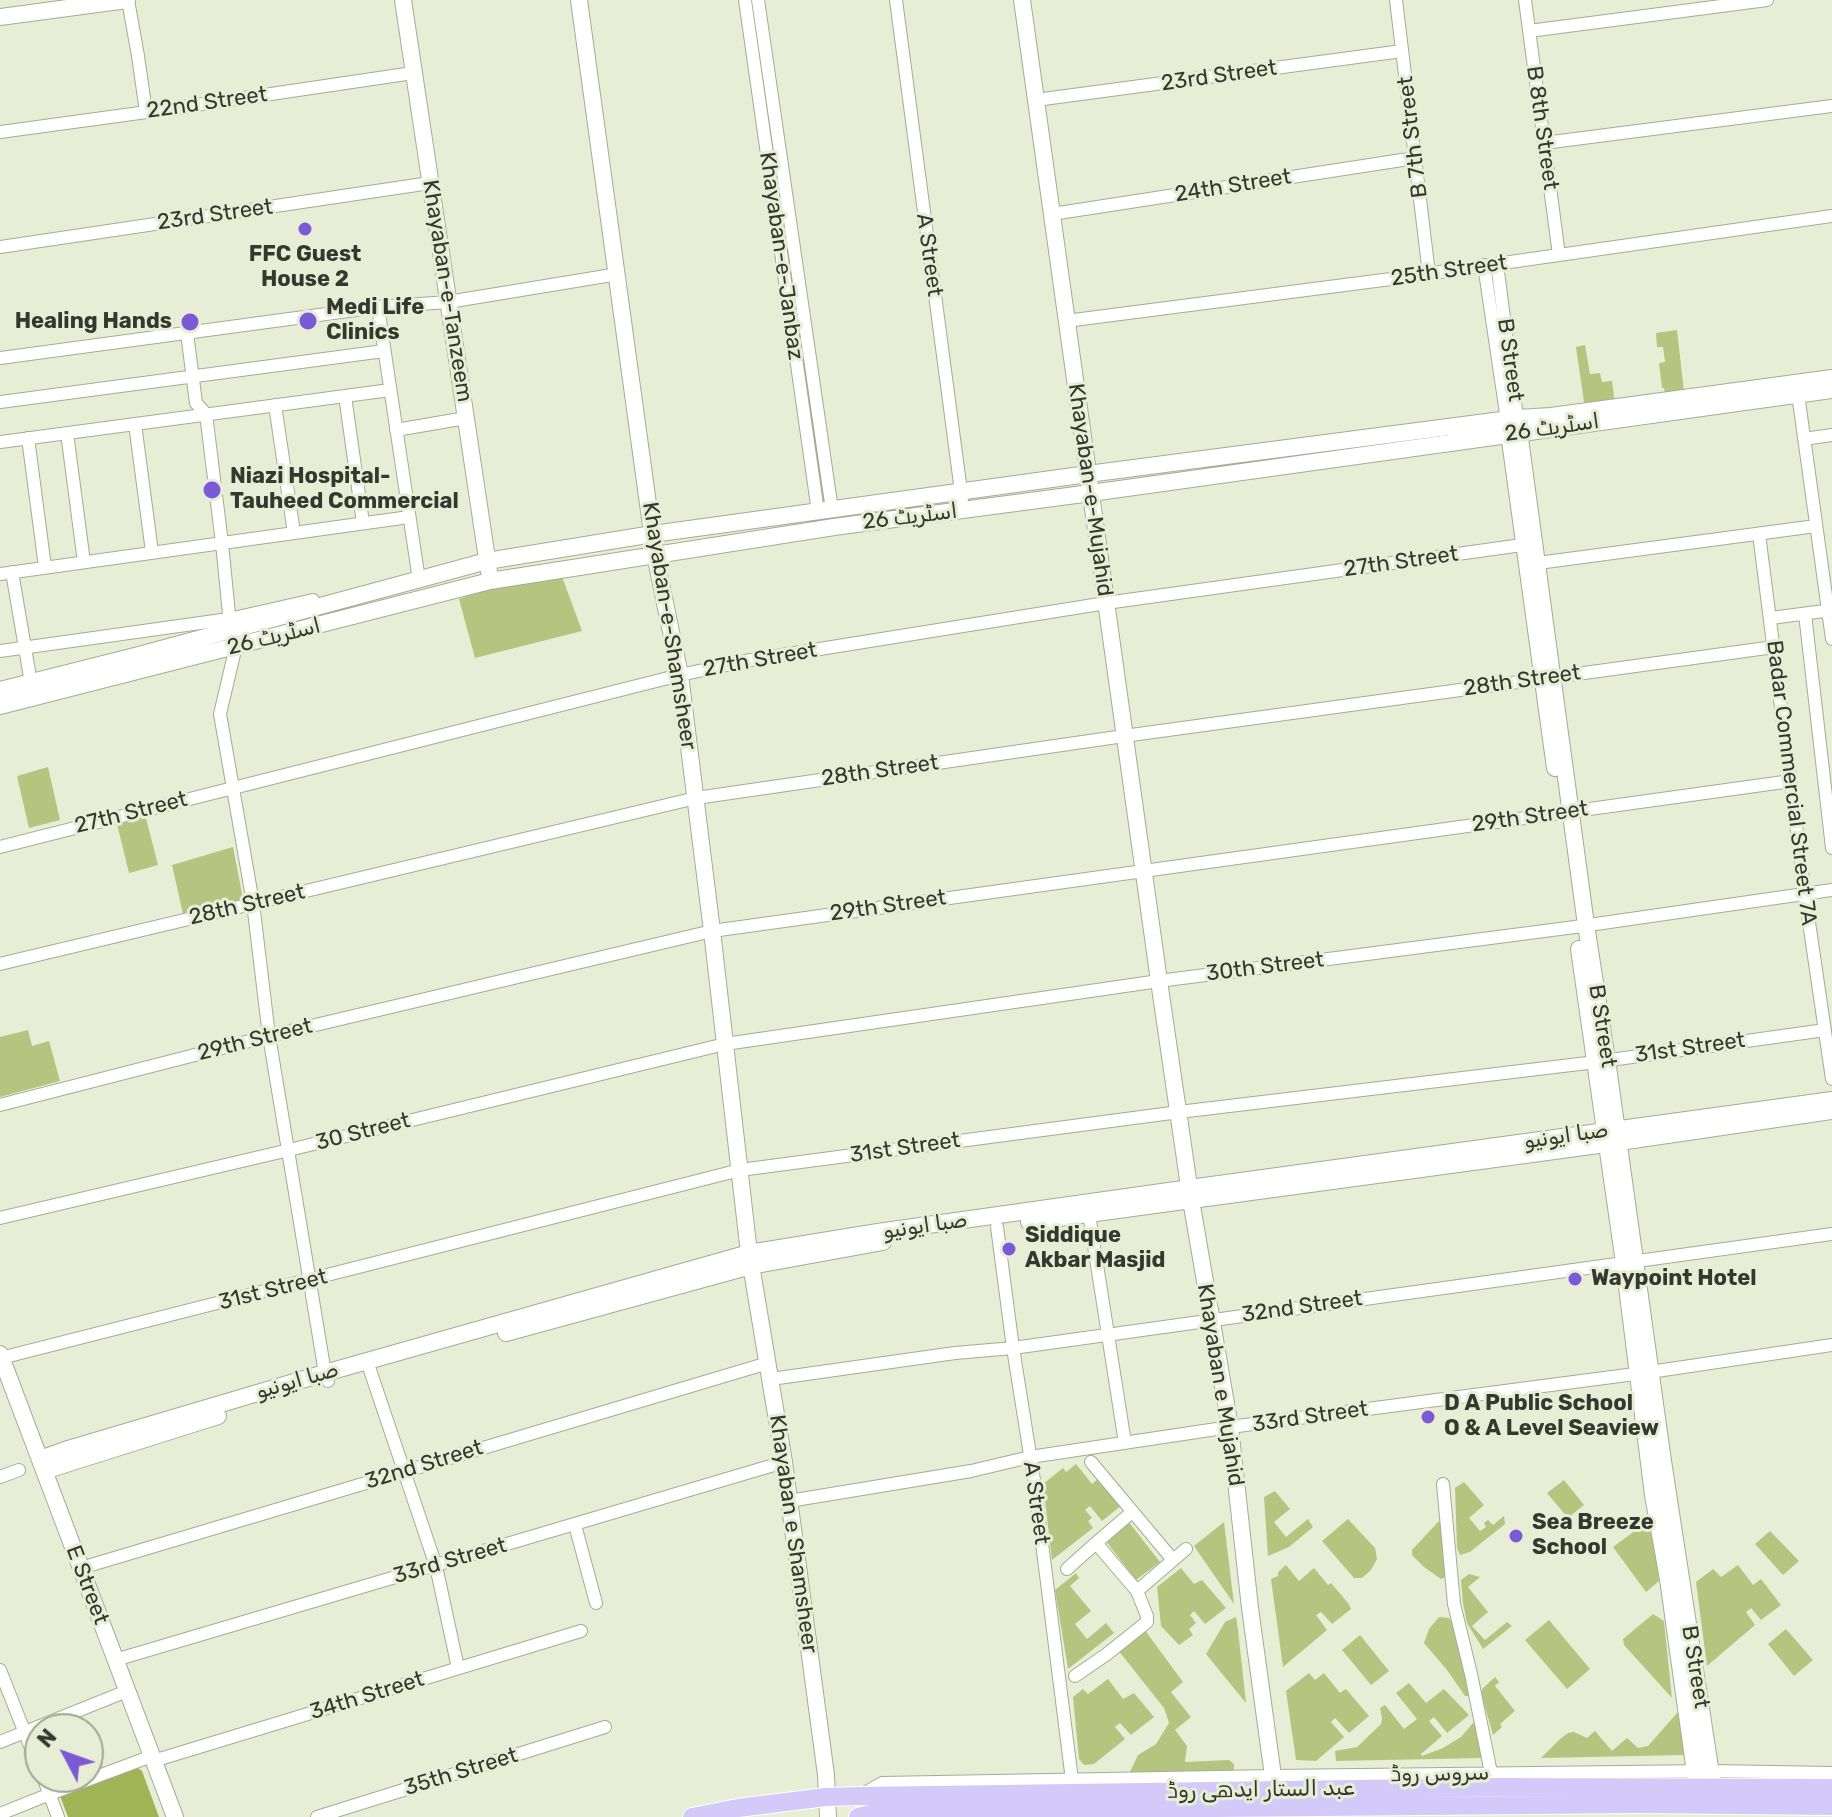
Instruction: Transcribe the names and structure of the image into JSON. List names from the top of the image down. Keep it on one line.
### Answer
{"streets":{"main road":["Khayaban-e-Tanzeem","B Street","اسٹریٹ 26","Khayaban-e-Mujahid","Khayaban-e-Shamsheer","صبا ایونیو","Khayaban e Mujahid","Khayaban e Shamsheer","E Street","عبد الستار ایدھی روڈ"],"street":["23rd Street","22nd Street","B 8th Street","B 7th Street","24th Street","A Street","Khayaban-e-Janbaz","25th Street","27th Street","28th Street","Badar Commercial Street 7A","29th Street","30th Street","31st Street","30 Street","32nd Street","33rd Street","34th Street","35th Street","سروس روڈ"]},"crossings":[["23rd Street","B 7th Street"],["23rd Street","Khayaban-e-Tanzeem"],["23rd Street","Khayaban-e-Mujahid"],["22nd Street","Khayaban-e-Tanzeem"],["B 8th Street","25th Street"],["B 7th Street","24th Street"],["B 7th Street","25th Street"],["24th Street","Khayaban-e-Mujahid"],["A Street","اسٹریٹ 26"],["A Street","صبا ایونیو"],["A Street","32nd Street"],["A Street","33rd Street"],["A Street","سروس روڈ"],["Khayaban-e-Janbaz","اسٹریٹ 26"],["25th Street","B Street"],["25th Street","Khayaban-e-Mujahid"],["Khayaban-e-Tanzeem","اسٹریٹ 26"],["B Street","اسٹریٹ 26"],["B Street","27th Street"],["B Street","28th Street"],["B Street","29th Street"],["B Street","30th Street"],["B Street","31st Street"],["B Street","صبا ایونیو"],["B Street","32nd Street"],["B Street","33rd Street"],["B Street","سروس روڈ"],["B Street","عبد الستار ایدھی روڈ"],["اسٹریٹ 26","Khayaban-e-Mujahid"],["اسٹریٹ 26","Khayaban-e-Shamsheer"],["Khayaban-e-Mujahid","27th Street"],["Khayaban-e-Mujahid","28th Street"],["Khayaban-e-Mujahid","29th Street"],["Khayaban-e-Mujahid","30th Street"],["Khayaban-e-Mujahid","Khayaban e Mujahid"],["27th Street","Khayaban-e-Shamsheer"],["Khayaban-e-Shamsheer","28th Street"],["Khayaban-e-Shamsheer","29th Street"],["Khayaban-e-Shamsheer","30th Street"],["Khayaban-e-Shamsheer","31st Street"],["Khayaban-e-Shamsheer","30 Street"],["Khayaban-e-Shamsheer","صبا ایونیو"],["Khayaban-e-Shamsheer","Khayaban e Shamsheer"],["28th Street","Badar Commercial Street 7A"],["Badar Commercial Street 7A","29th Street"],["Badar Commercial Street 7A","30th Street"],["Badar Commercial Street 7A","31st Street"],["30th Street","30 Street"],["30th Street","Khayaban e Mujahid"],["31st Street","Khayaban e Mujahid"],["31st Street","E Street"],["صبا ایونیو","Khayaban e Mujahid"],["صبا ایونیو","Khayaban e Shamsheer"],["صبا ایونیو","E Street"],["32nd Street","Khayaban e Mujahid"],["32nd Street","Khayaban e Shamsheer"],["32nd Street","E Street"],["Khayaban e Mujahid","33rd Street"],["Khayaban e Mujahid","سروس روڈ"],["Khayaban e Mujahid","عبد الستار ایدھی روڈ"],["33rd Street","Khayaban e Shamsheer"],["33rd Street","E Street"],["Khayaban e Shamsheer","عبد الستار ایدھی روڈ"],["E Street","34th Street"],["سروس روڈ","عبد الستار ایدھی روڈ"]],"places":["FFC Guest House 2","Medi Life Clinics","Healing Hands","Niazi Hospital- Tauheed Commercial","Siddique Akbar Masjid","Waypoint Hotel","D A Public School O & A Level Seaview","Sea Breeze School"],"north":"top left"}
